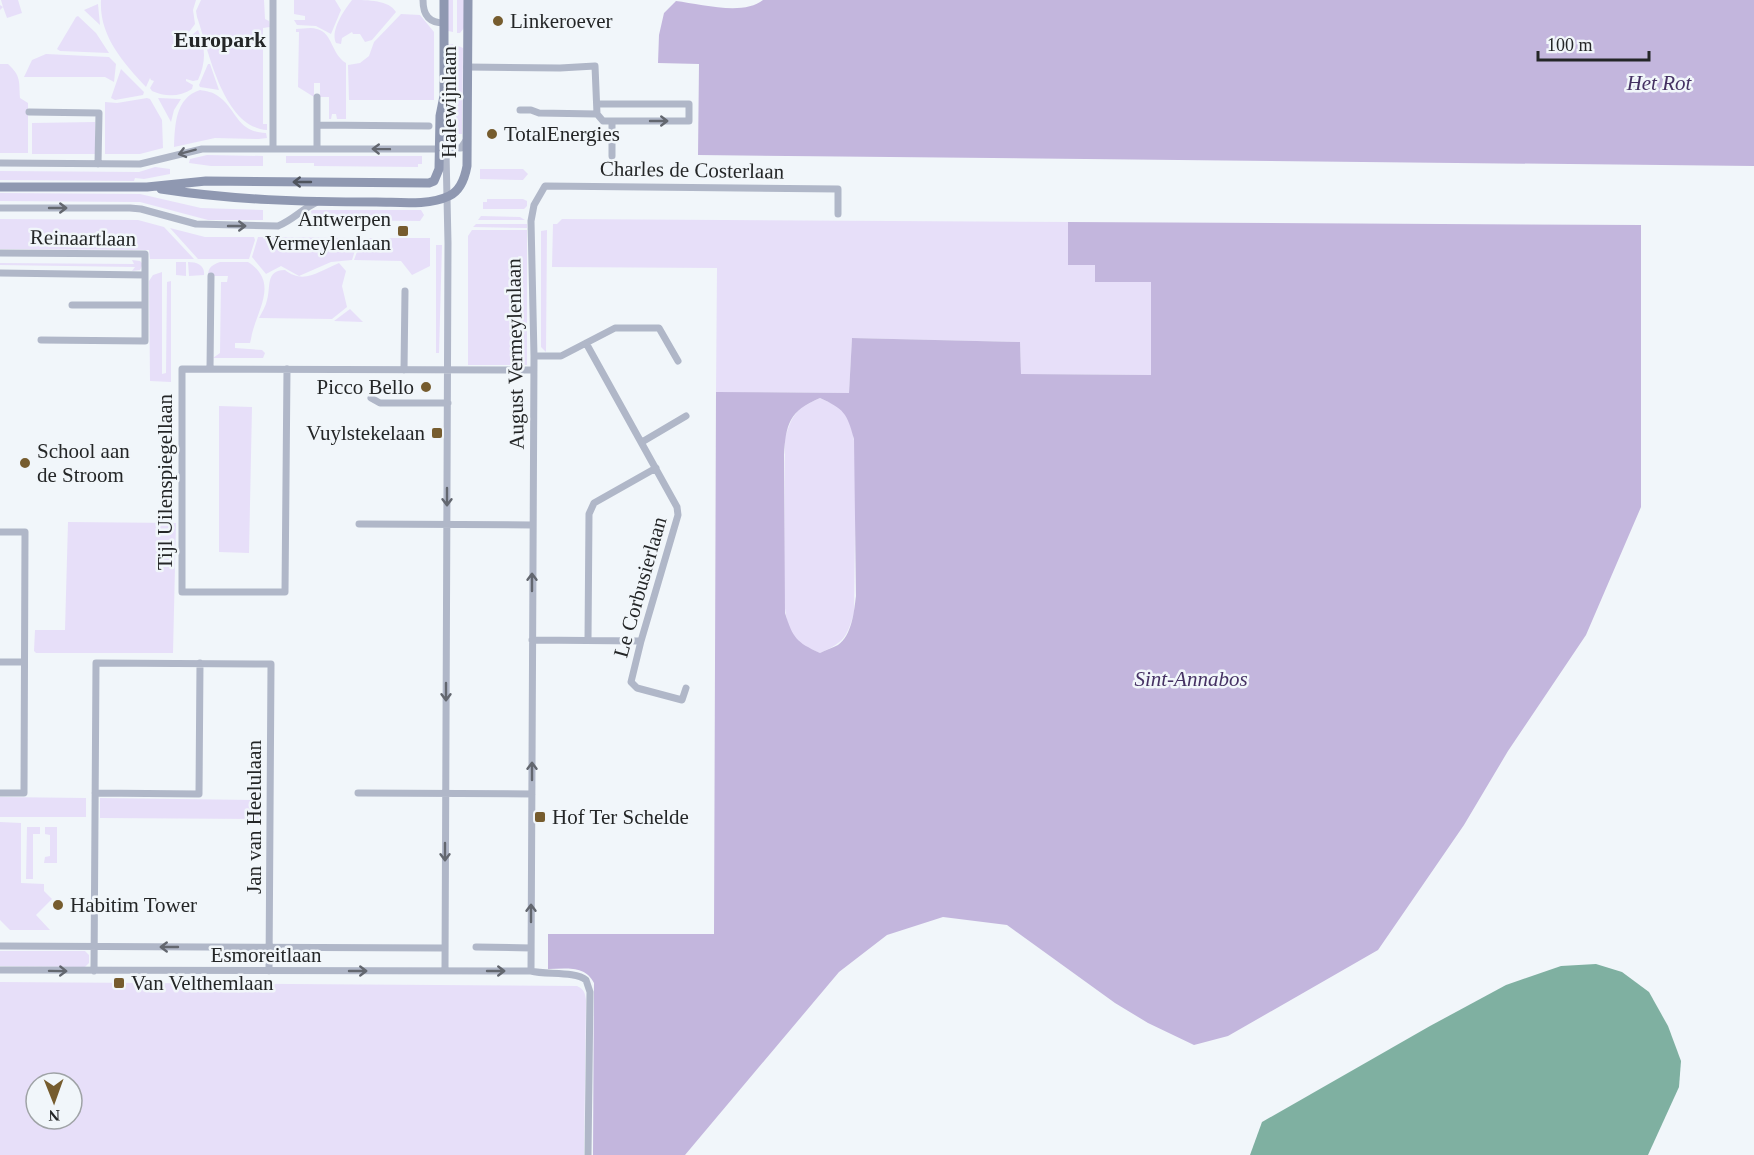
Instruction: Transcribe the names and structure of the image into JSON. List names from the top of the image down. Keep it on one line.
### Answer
{"streets":{"main road":["Halewijnlaan"],"street":["Charles de Costerlaan","Reinaartlaan","August Vermeylenlaan","Tijl Uilenspiegellaan","Le Corbusierlaan","Jan van Heelulaan","Esmoreitlaan"]},"crossings":[["Charles de Costerlaan","August Vermeylenlaan"],["August Vermeylenlaan","Esmoreitlaan"],["Jan van Heelulaan","Esmoreitlaan"]],"one_way":["August Vermeylenlaan"],"districts":["Europark"],"parks":["Het Rot","Sint-Annabos"],"places":{"other":["Linkeroever","TotalEnergies","Picco Bello","School aan de Stroom","Habitim Tower"],"transit":["Antwerpen Vermeylenlaan","Vuylstekelaan","Hof Ter Schelde","Van Velthemlaan"]},"scale_bar":"100 m","north":"bottom"}
